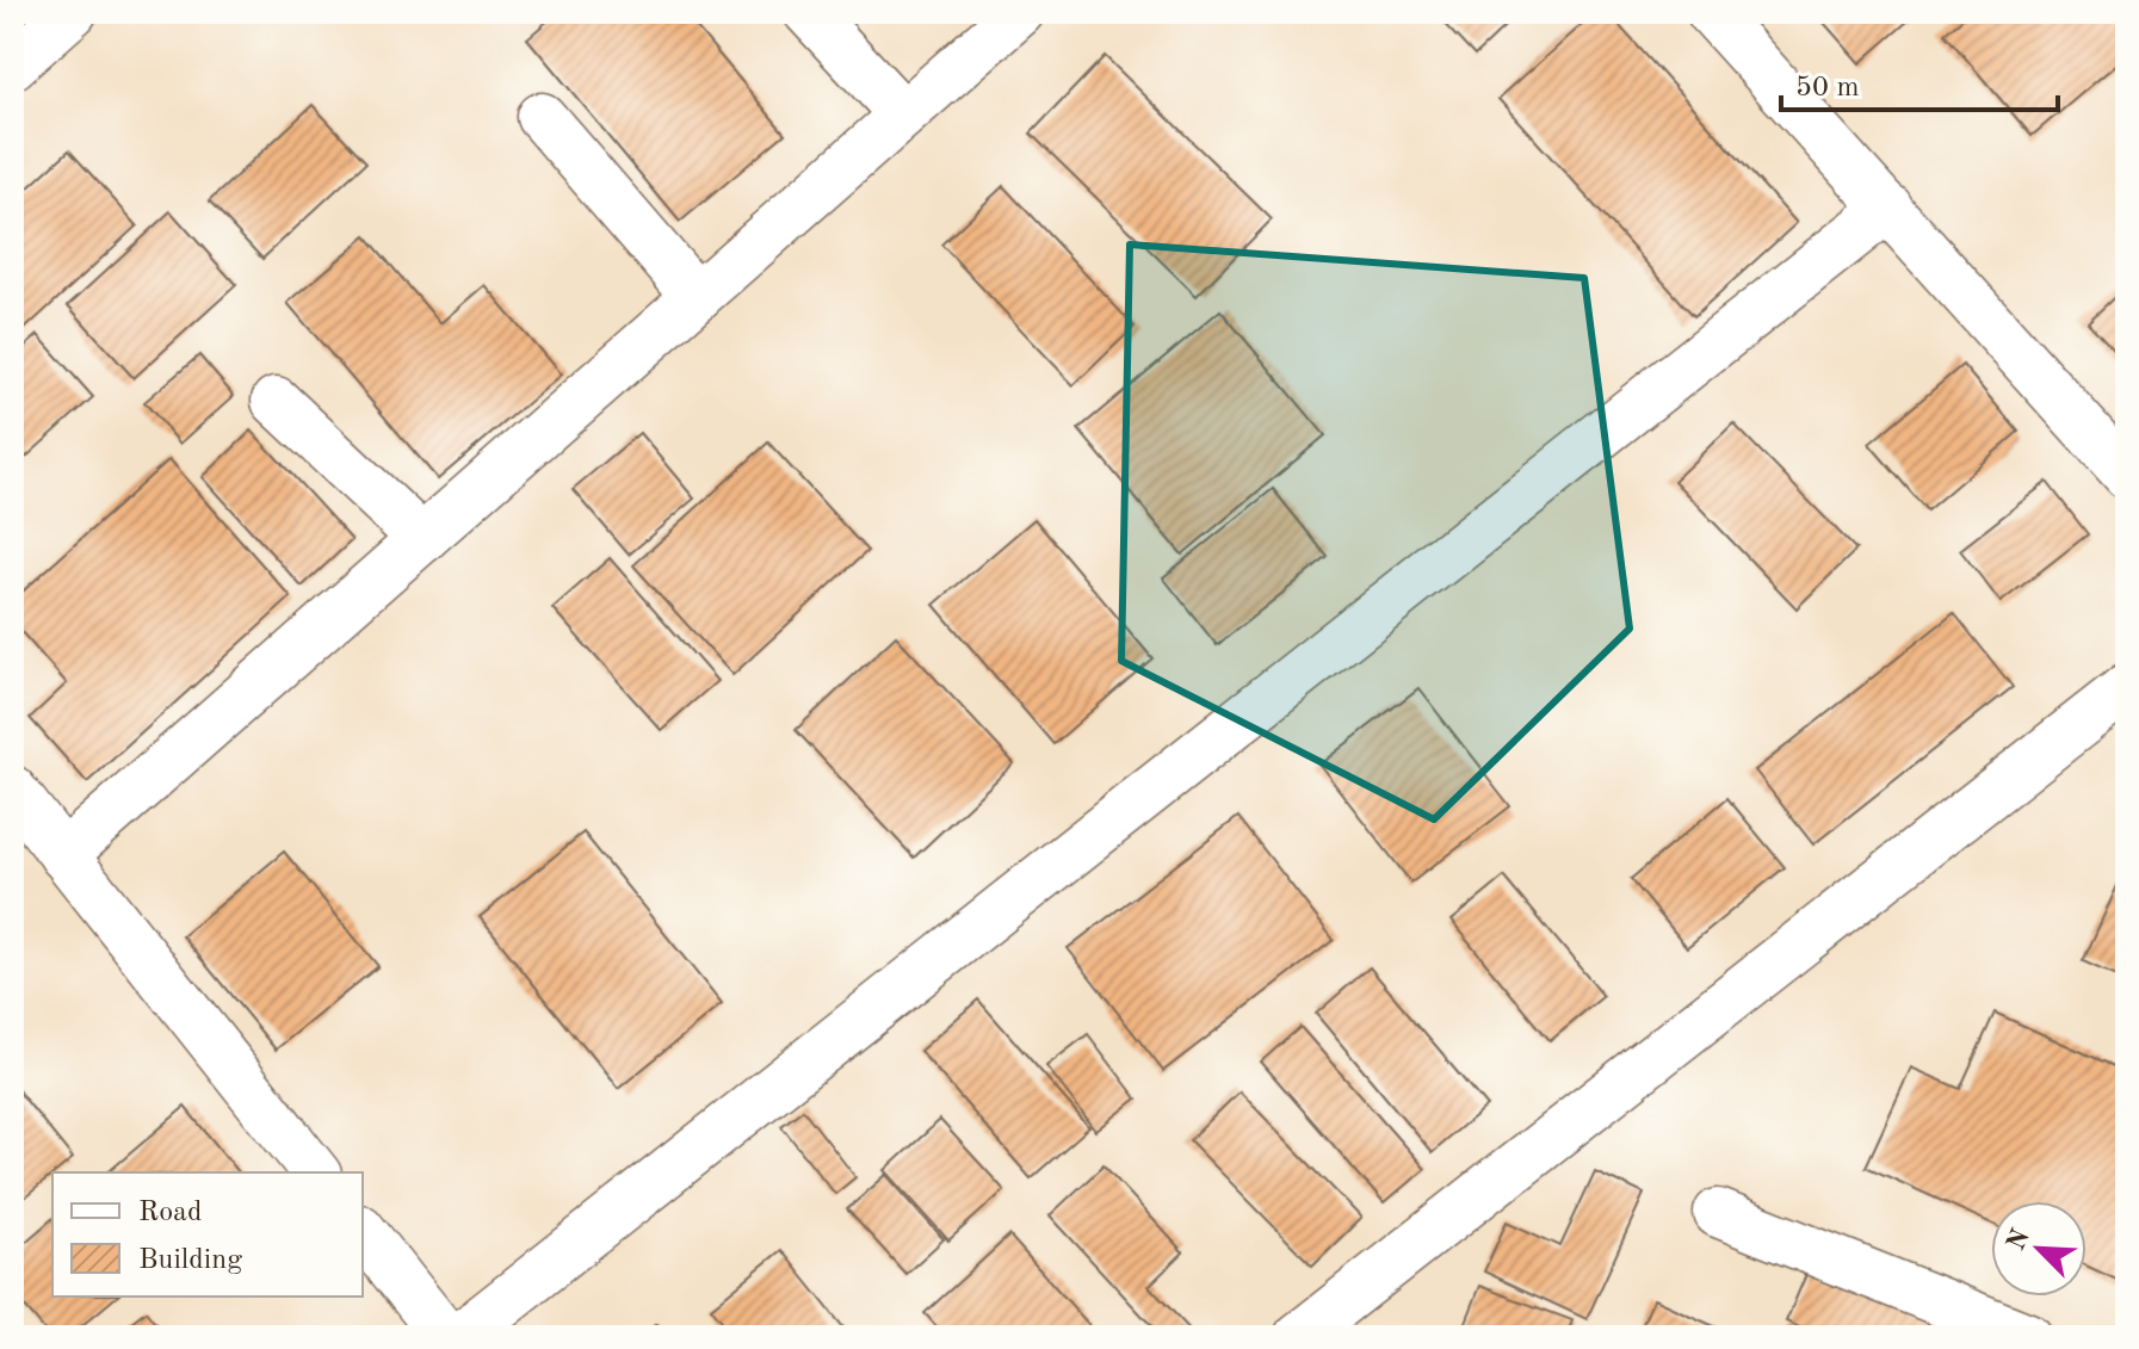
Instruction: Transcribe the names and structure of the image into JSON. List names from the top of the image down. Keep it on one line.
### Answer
{"legend":["Road","Building"],"scale_bar":"50 m","north":"top left"}
